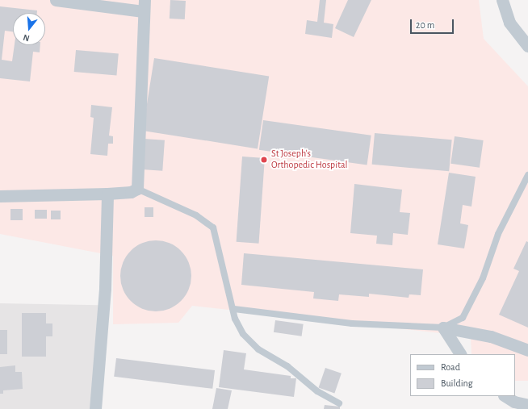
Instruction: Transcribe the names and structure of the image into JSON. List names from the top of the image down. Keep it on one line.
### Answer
{"places":["St Joseph's Orthopedic Hospital"],"legend":["Road","Building"],"scale_bar":"20 m","north":"bottom"}
